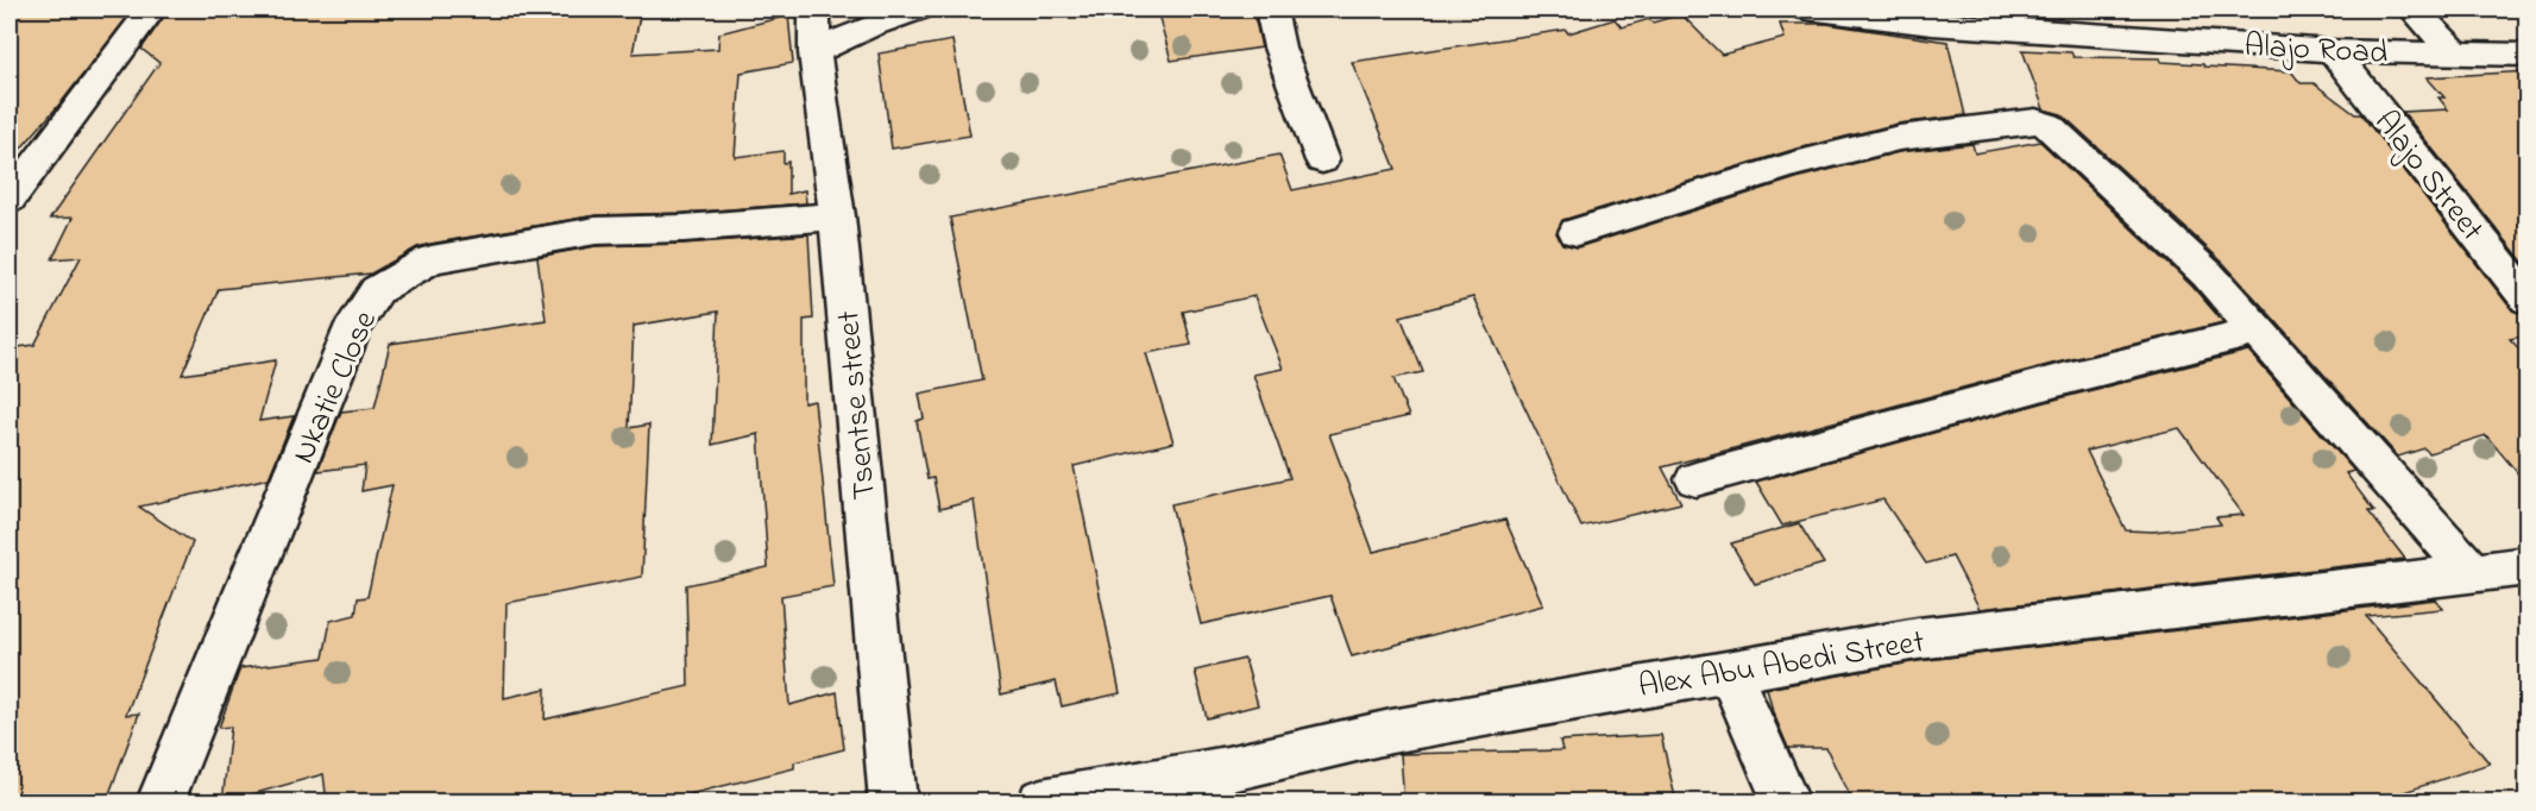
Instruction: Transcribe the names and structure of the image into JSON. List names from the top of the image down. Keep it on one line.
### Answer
{"streets":{"street":["Alajo Road","Alajo Street","Nkatie Close","Tsentse street","Alex Abu Abedi Street"]},"crossings":[["Alajo Road","Alajo Street"],["Nkatie Close","Tsentse street"]]}
